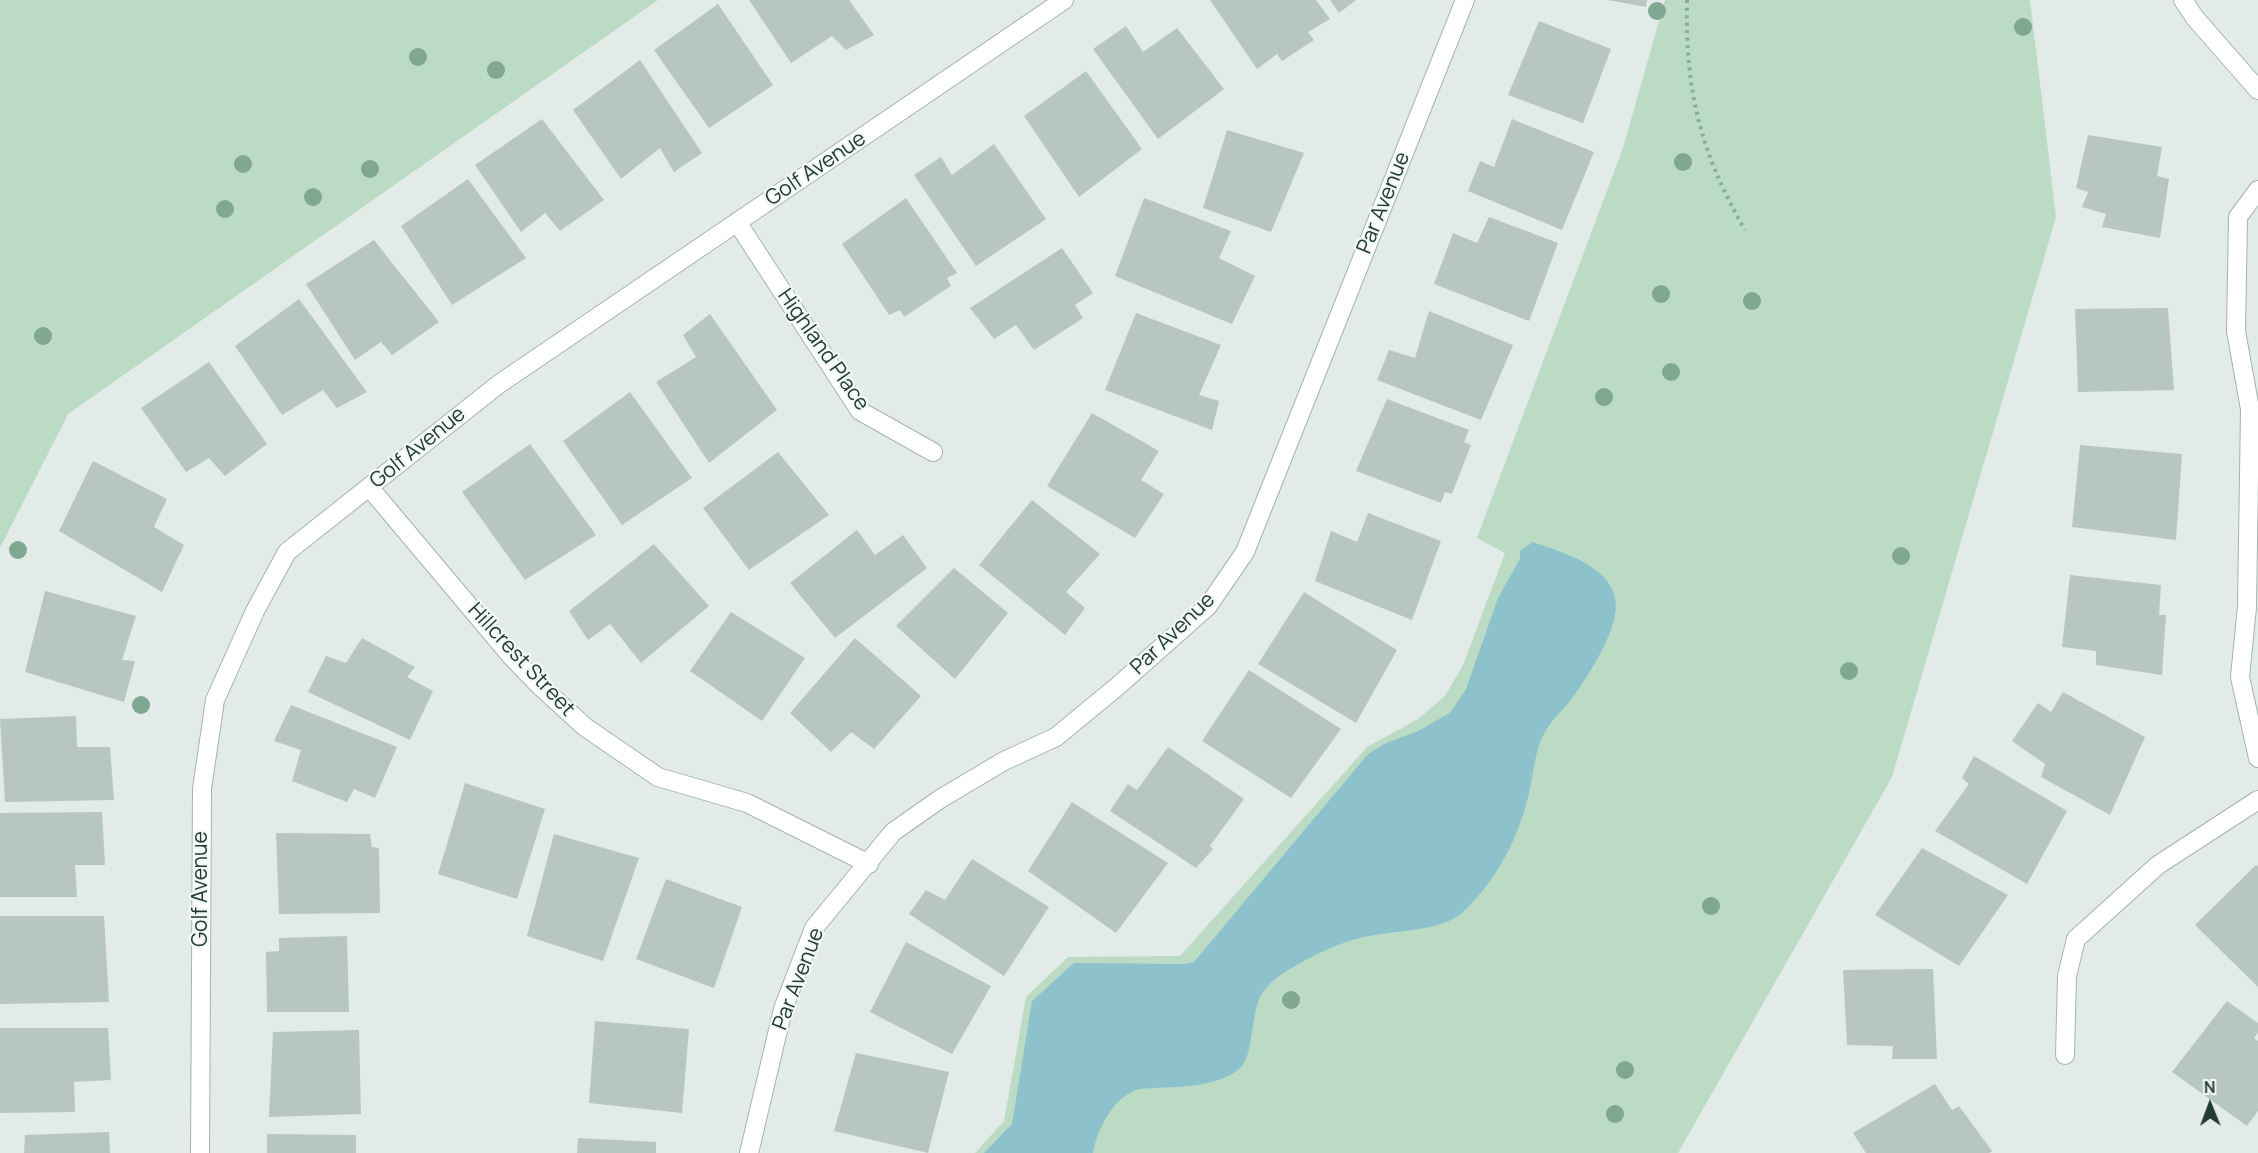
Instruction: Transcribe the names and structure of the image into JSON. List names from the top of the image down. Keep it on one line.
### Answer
{"streets":{"street":["Golf Avenue","Par Avenue","Highland Place","Hillcrest Street"]},"crossings":[["Golf Avenue","Highland Place"],["Golf Avenue","Hillcrest Street"],["Par Avenue","Hillcrest Street"]],"north":"top"}
